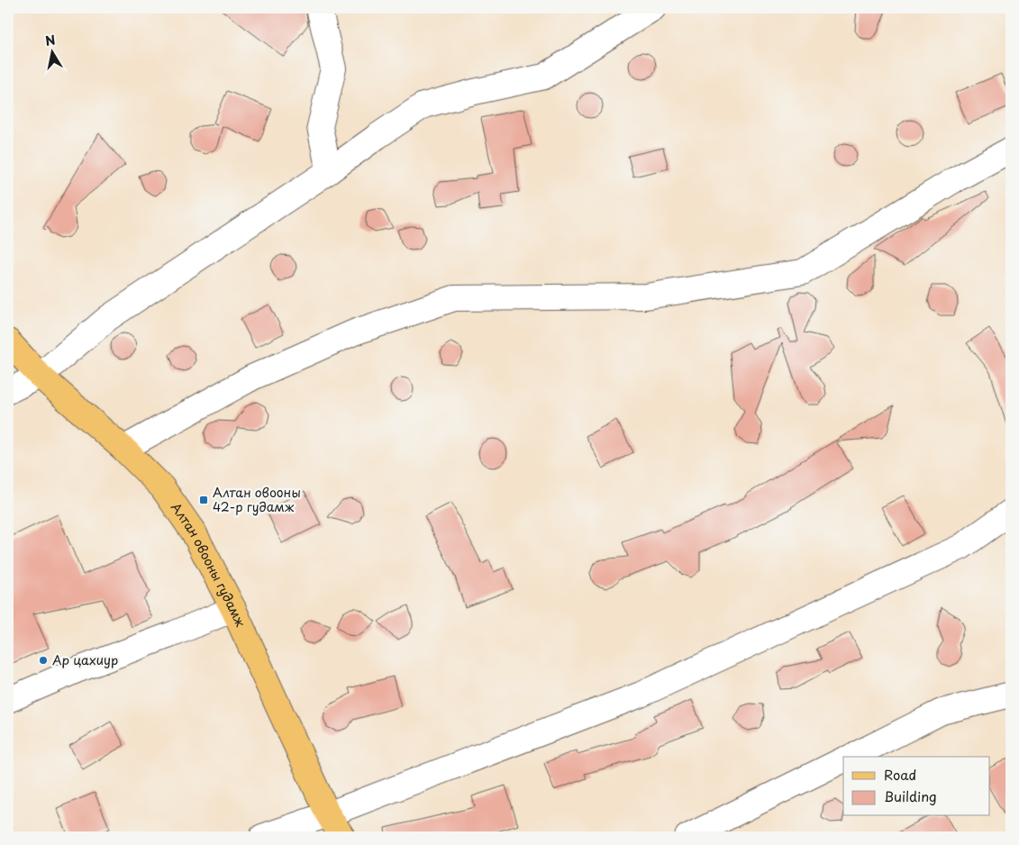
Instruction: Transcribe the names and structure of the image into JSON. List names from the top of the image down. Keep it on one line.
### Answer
{"streets":{"main road":["Алтан овооны гудамж"]},"places":{"transit":["Алтан овооны 42-р гудамж"],"other":["Ар цахиур"]},"legend":["Road","Building"],"north":"top"}
